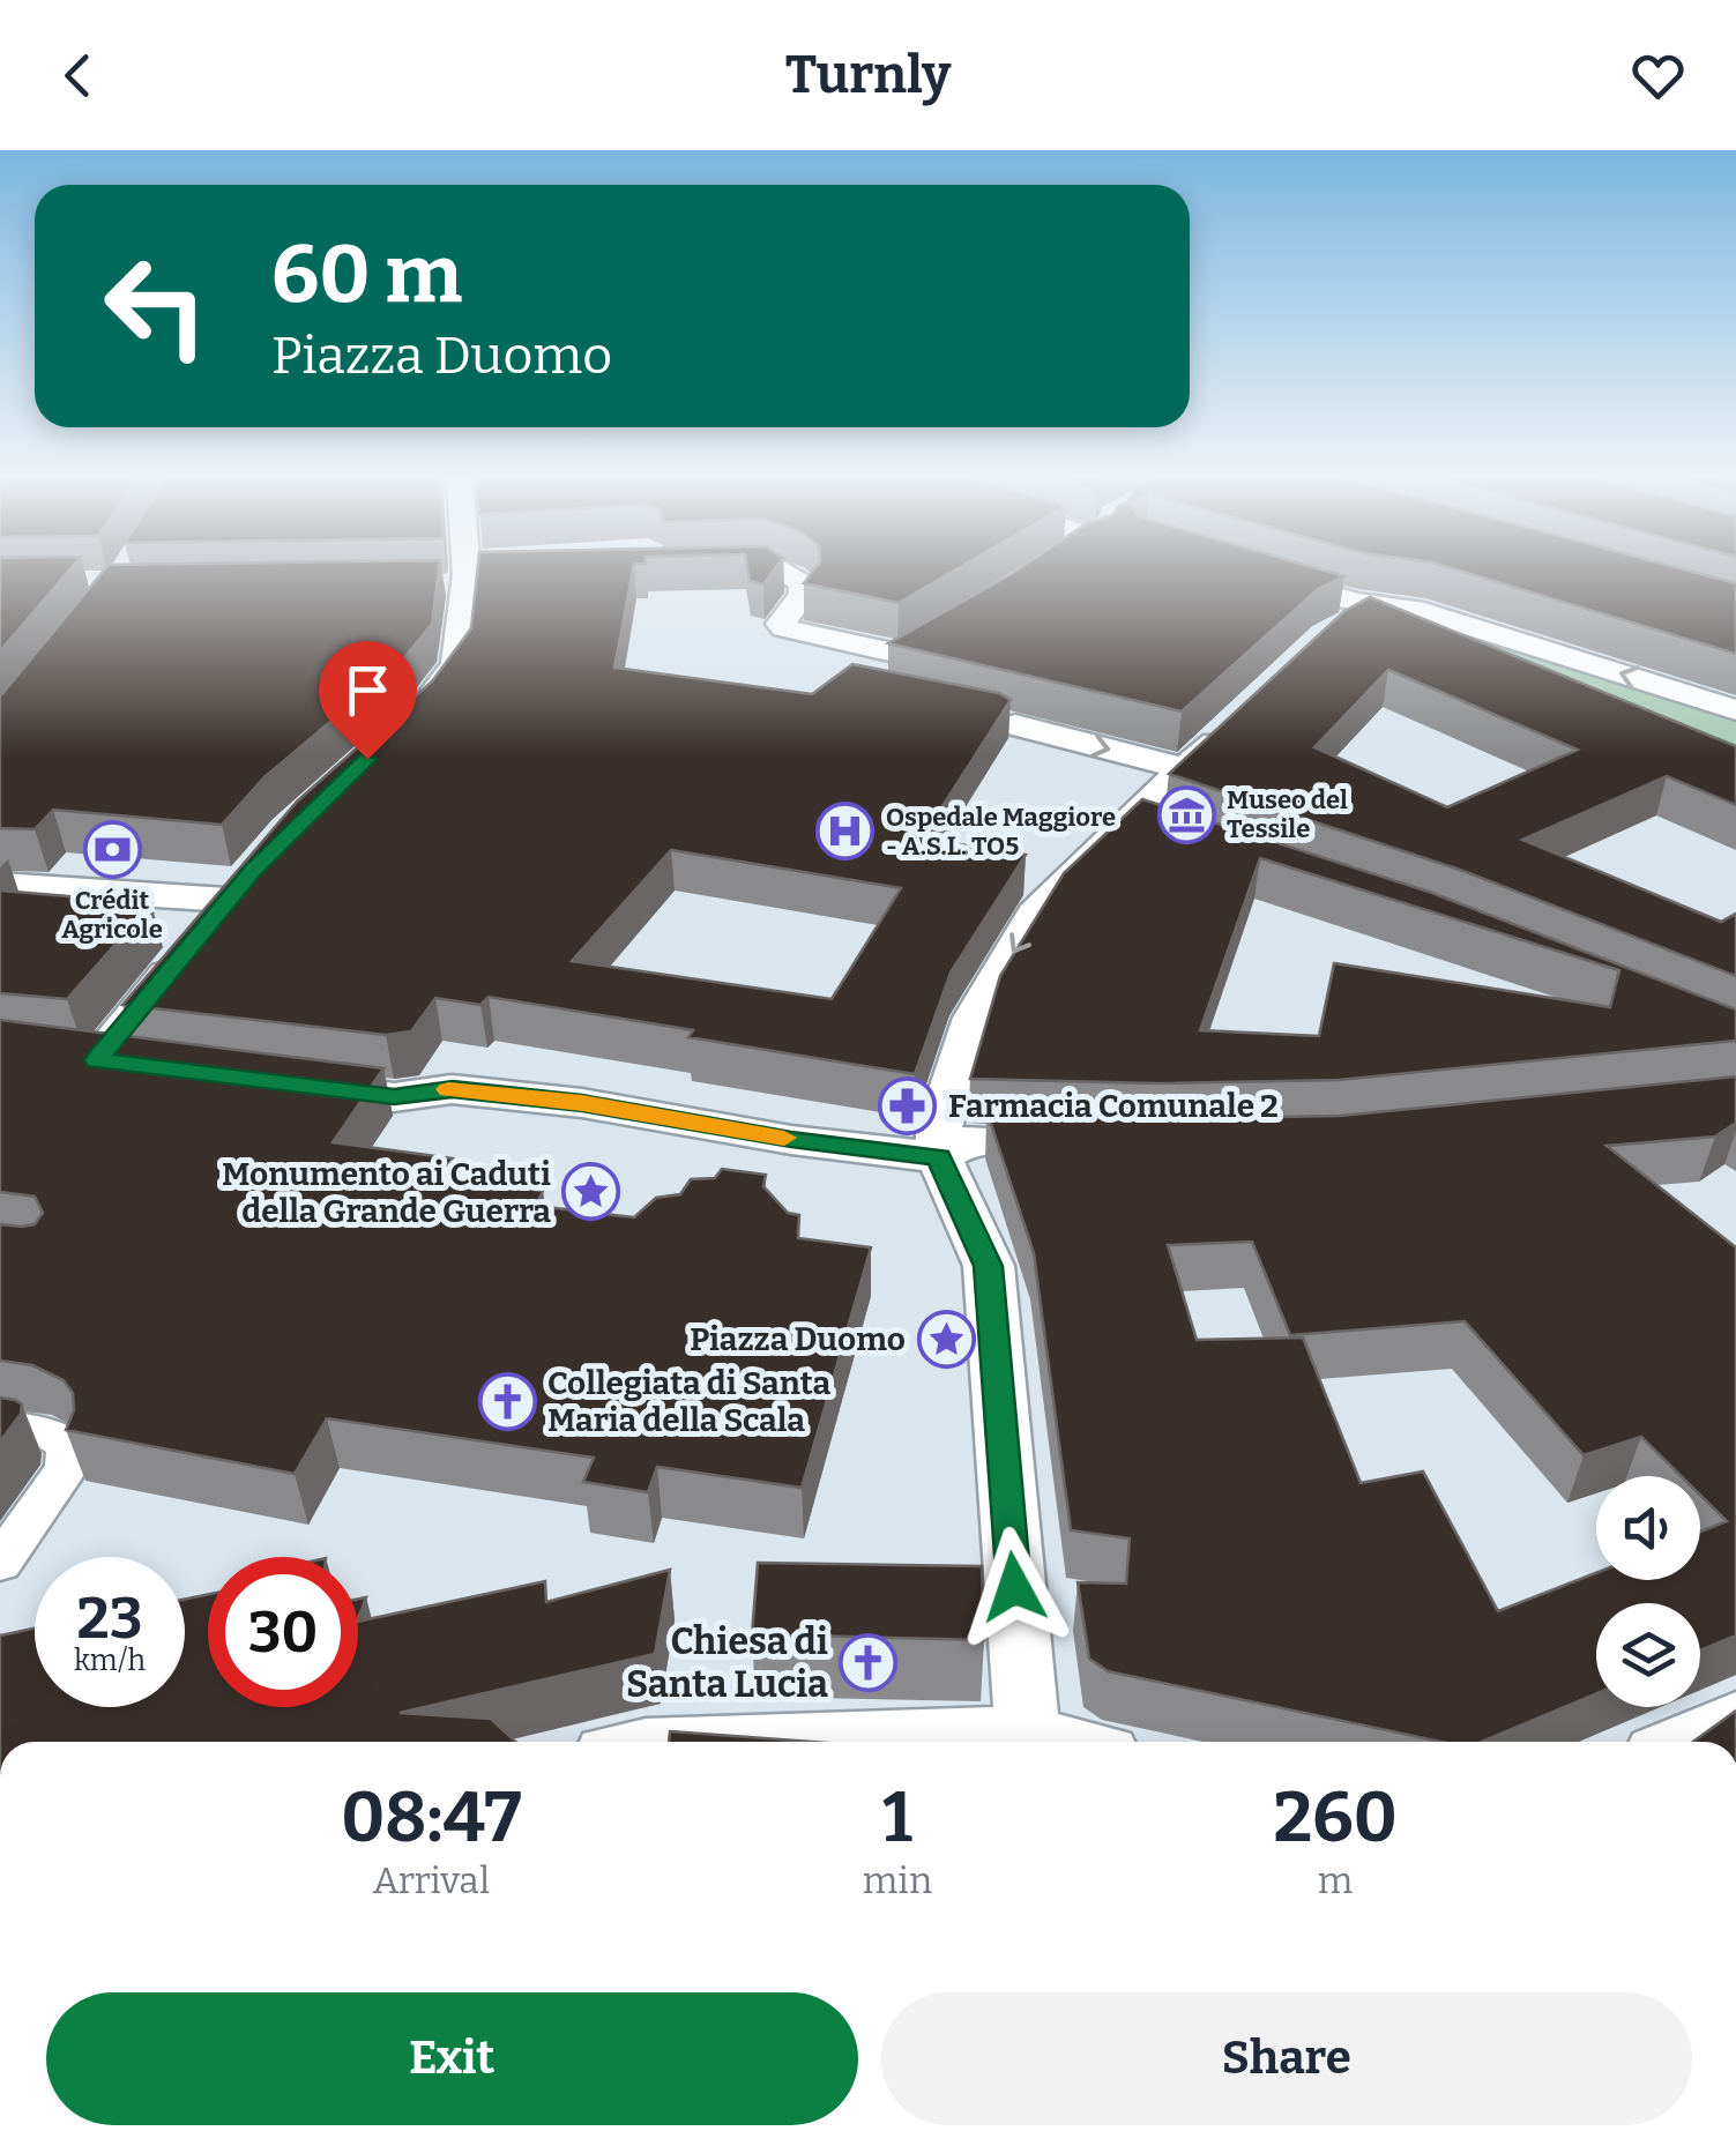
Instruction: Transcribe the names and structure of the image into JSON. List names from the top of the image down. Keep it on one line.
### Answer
{"places":{"museum":["Museo del Tessile"],"hospital":["Ospedale Maggiore - A.S.L. TO5"],"bank":["Crédit Agricole"],"pharmacy":["Farmacia Comunale 2"],"place":["Monumento ai Caduti della Grande Guerra","Piazza Duomo"],"church":["Collegiata di Santa Maria della Scala","Chiesa di Santa Lucia"]},"page":{"header":"Turnly","turn":["60 m","Piazza Duomo"],"speed":"23 km/h","limit":"30","eta":["08:47","Arrival","1","min","260","m"],"buttons":["Exit","Share"]}}
